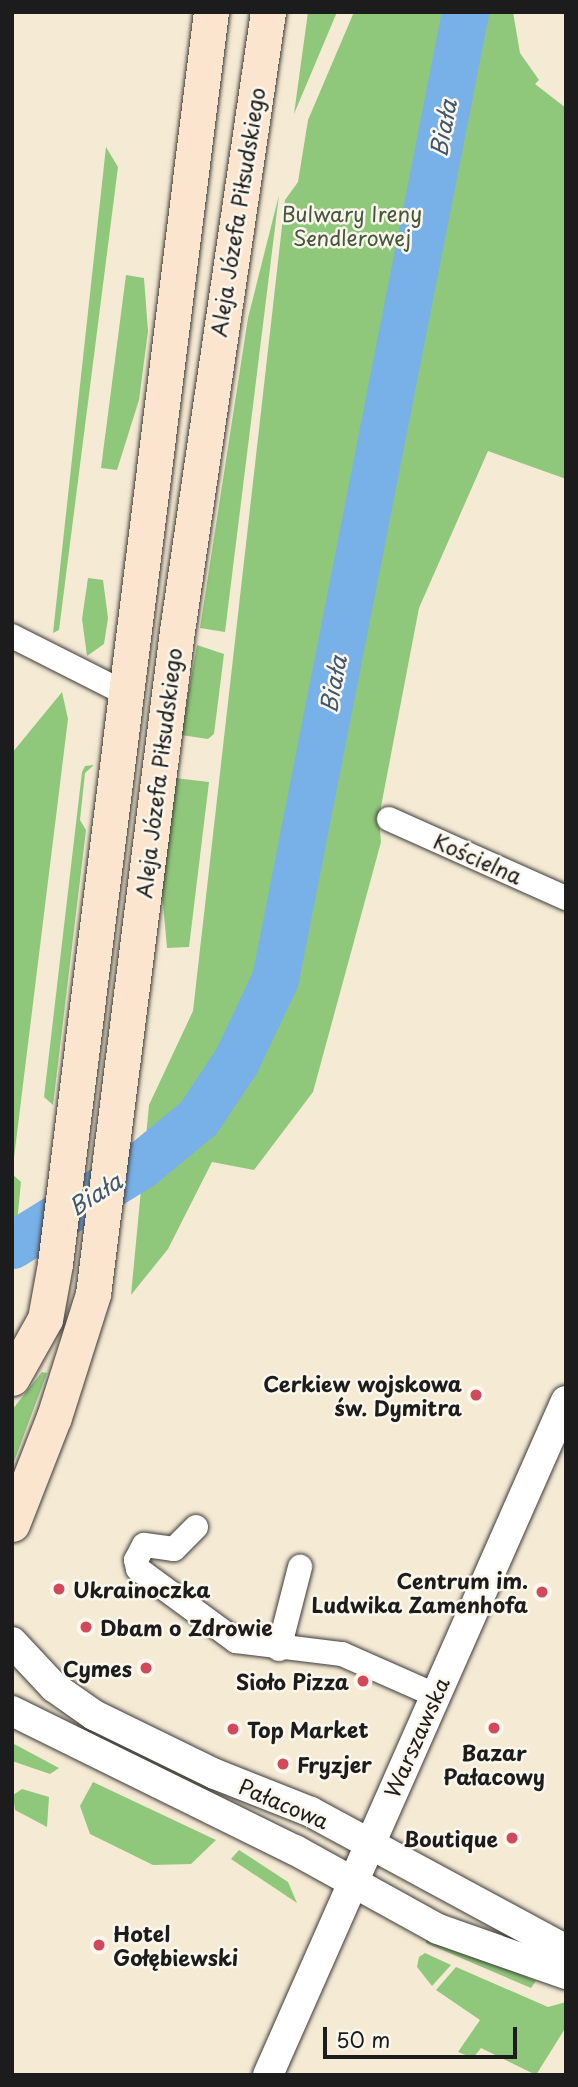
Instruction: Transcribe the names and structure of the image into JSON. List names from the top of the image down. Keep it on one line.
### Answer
{"streets":{"main road":["Aleja Józefa Piłsudskiego"],"street":["Kościelna","Warszawska","Pałacowa"]},"crossings":[["Warszawska","Pałacowa"]],"water":["Biała"],"parks":["Bulwary Ireny Sendlerowej"],"places":["Cerkiew wojskowa św. Dymitra","Ukrainoczka","Centrum im. Ludwika Zamenhofa","Dbam o Zdrowie","Cymes","Sioło Pizza","Bazar Pałacowy","Top Market","Fryzjer","Boutique","Hotel Gołębiewski"],"scale_bar":"50 m"}
